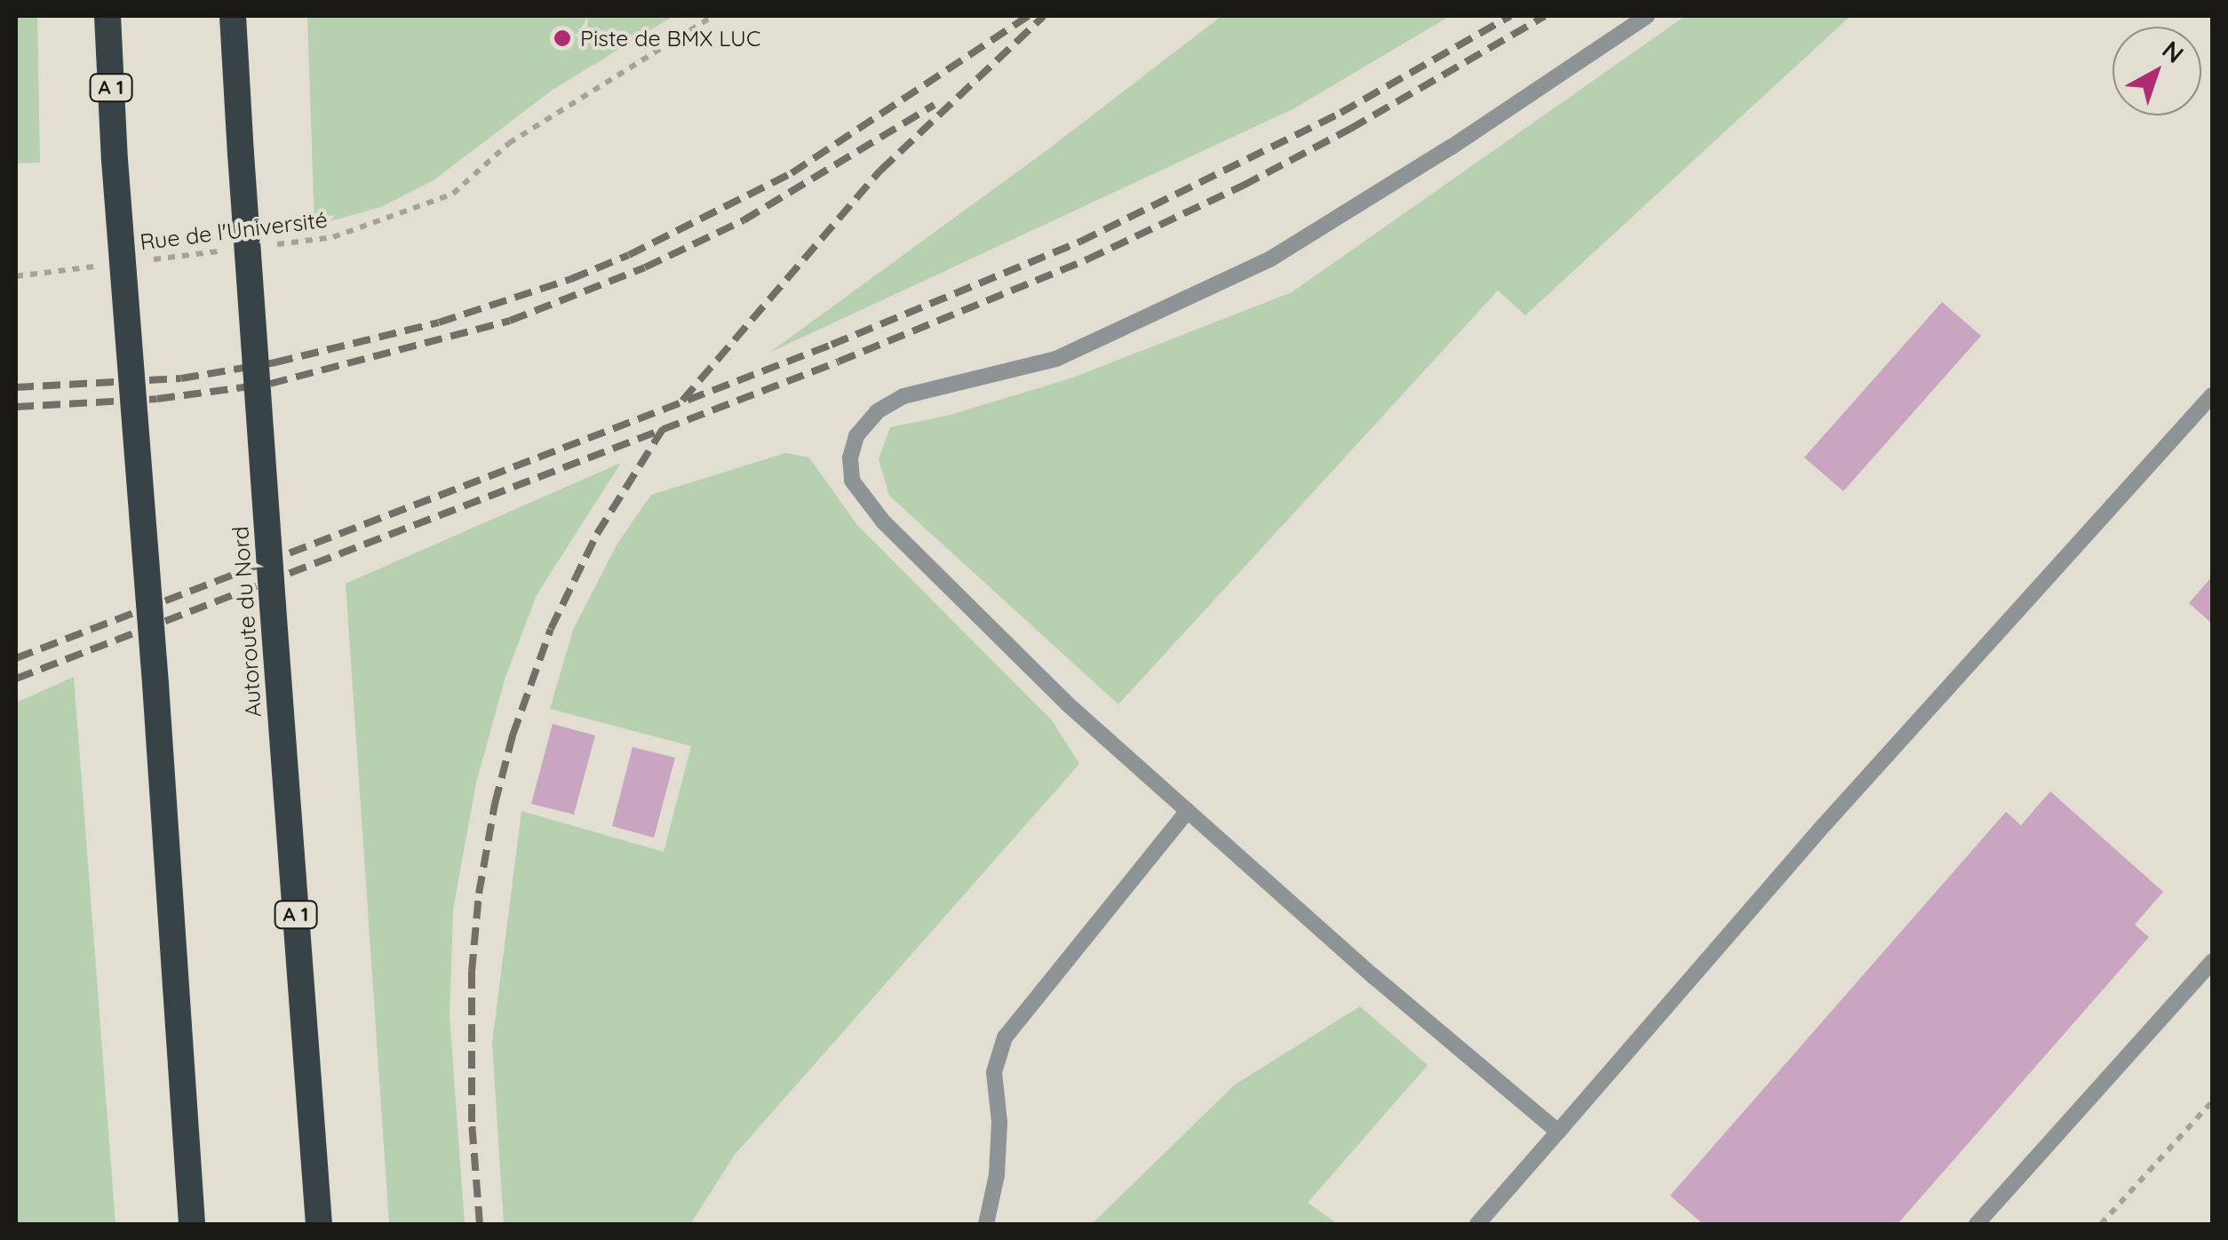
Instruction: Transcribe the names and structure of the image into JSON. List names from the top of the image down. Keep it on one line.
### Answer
{"streets":{"highway":["A 1","Autoroute du Nord"],"path":["Rue de l'Université"]},"places":["Piste de BMX LUC"],"north":"top right"}
